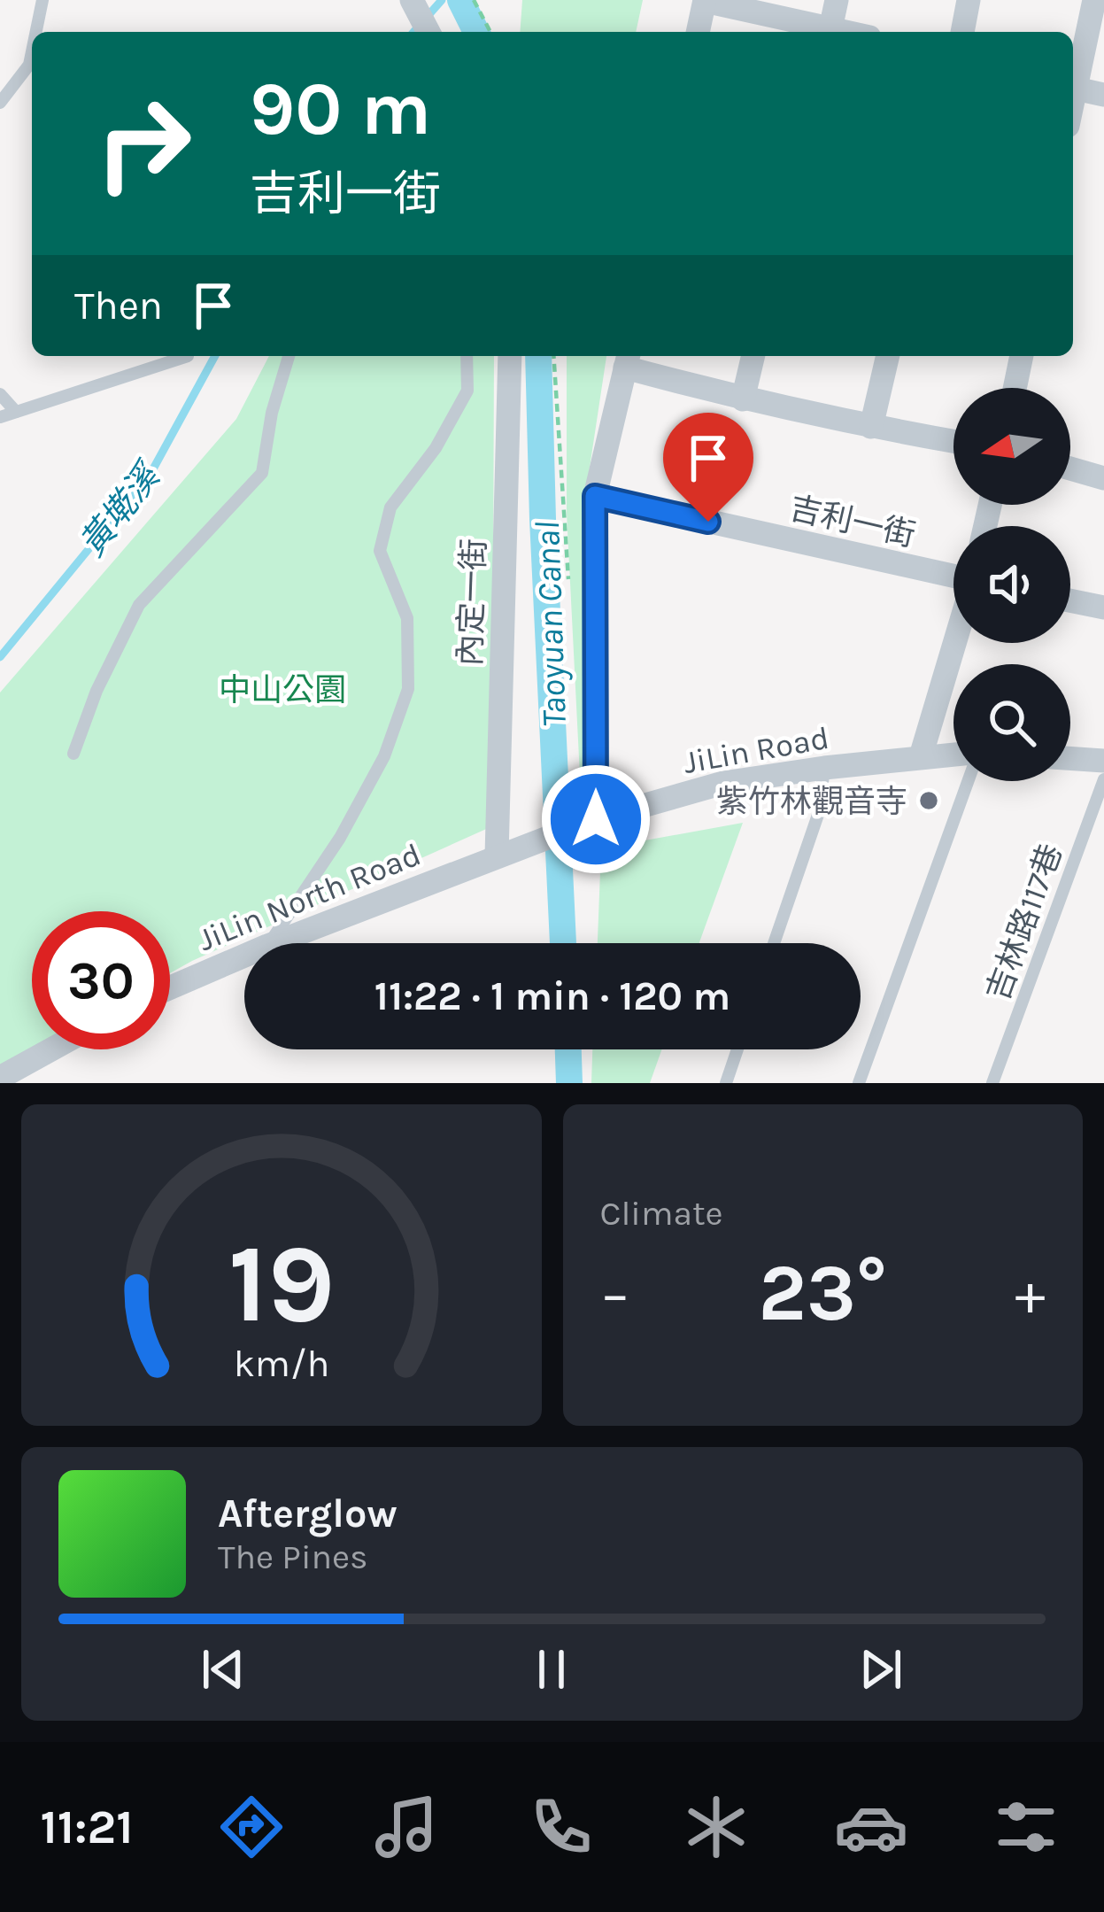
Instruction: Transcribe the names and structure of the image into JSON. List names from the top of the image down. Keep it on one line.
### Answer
{"streets":{"street":["吉利一街","內定一街","JiLin Road","JiLin North Road"],"lane":["吉林路117巷"]},"crossings":[["內定一街","JiLin Road"],["內定一街","JiLin North Road"],["JiLin Road","JiLin North Road"]],"water":["黃墘溪","Taoyuan Canal"],"parks":["中山公園"],"places":["紫竹林觀音寺"],"north":"left","page":{"turn":["90 m","吉利一街"],"then":"Then","limit":"30","trip":"11:22 · 1 min · 120 m","tile":"Climate","heat":["−","23°","+"],"song":["Afterglow","The Pines"],"tabs":"11:21","gauge":["19","km/h"]}}
